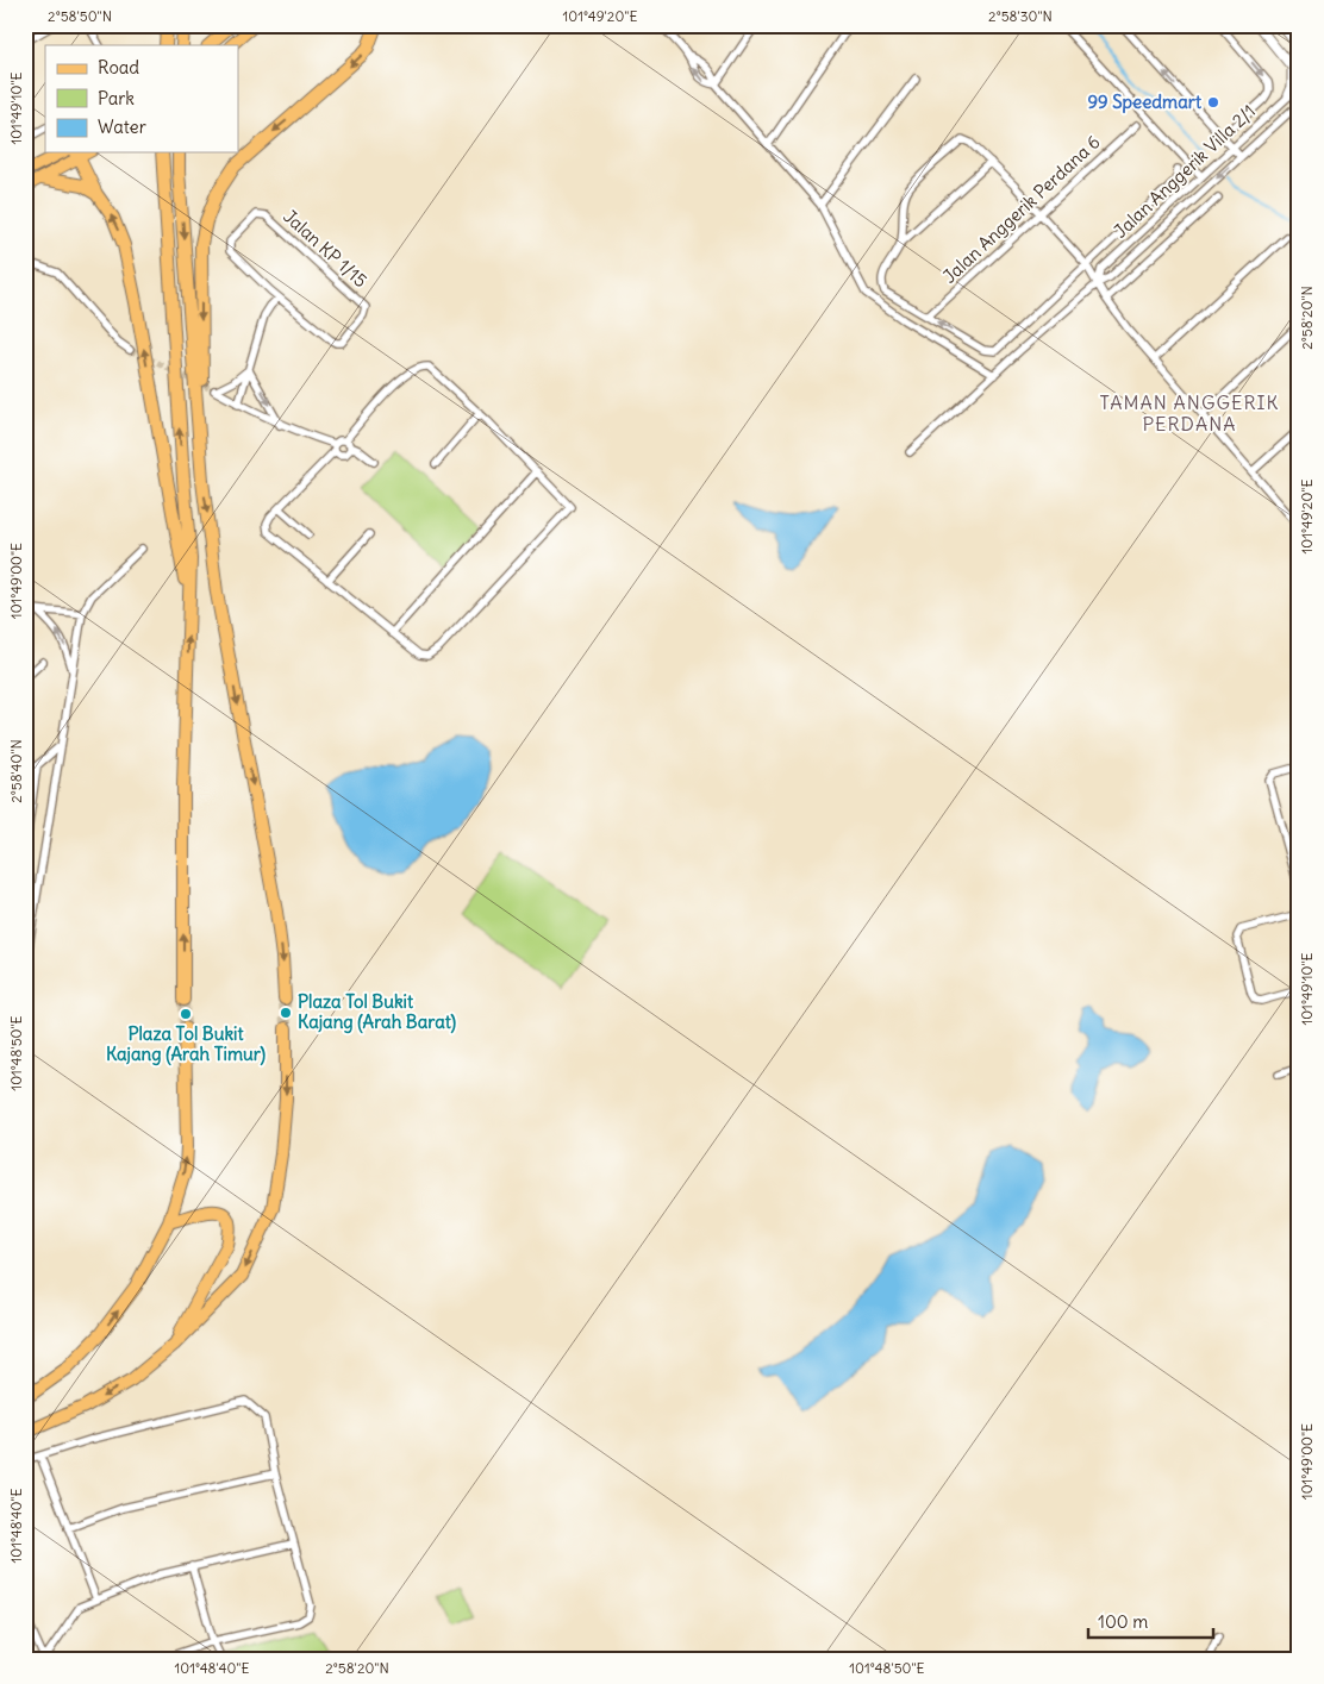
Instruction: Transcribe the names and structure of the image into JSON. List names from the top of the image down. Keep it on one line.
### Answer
{"streets":{"street":["Jalan Anggerik Villa 2/1","Jalan Anggerik Perdana 6","Jalan KP 1/15"]},"districts":["TAMAN ANGGERIK PERDANA"],"places":["99 Speedmart","Plaza Tol Bukit Kajang (Arah Barat)","Plaza Tol Bukit Kajang (Arah Timur)"],"legend":["Road","Park","Water"],"scale_bar":"100 m","coordinates":["2°58'50\"N","101°49'20\"E","2°58'30\"N","101°49'10\"E","2°58'20\"N","101°49'00\"E","2°58'40\"N","101°48'50\"E","101°48'40\"E"]}
